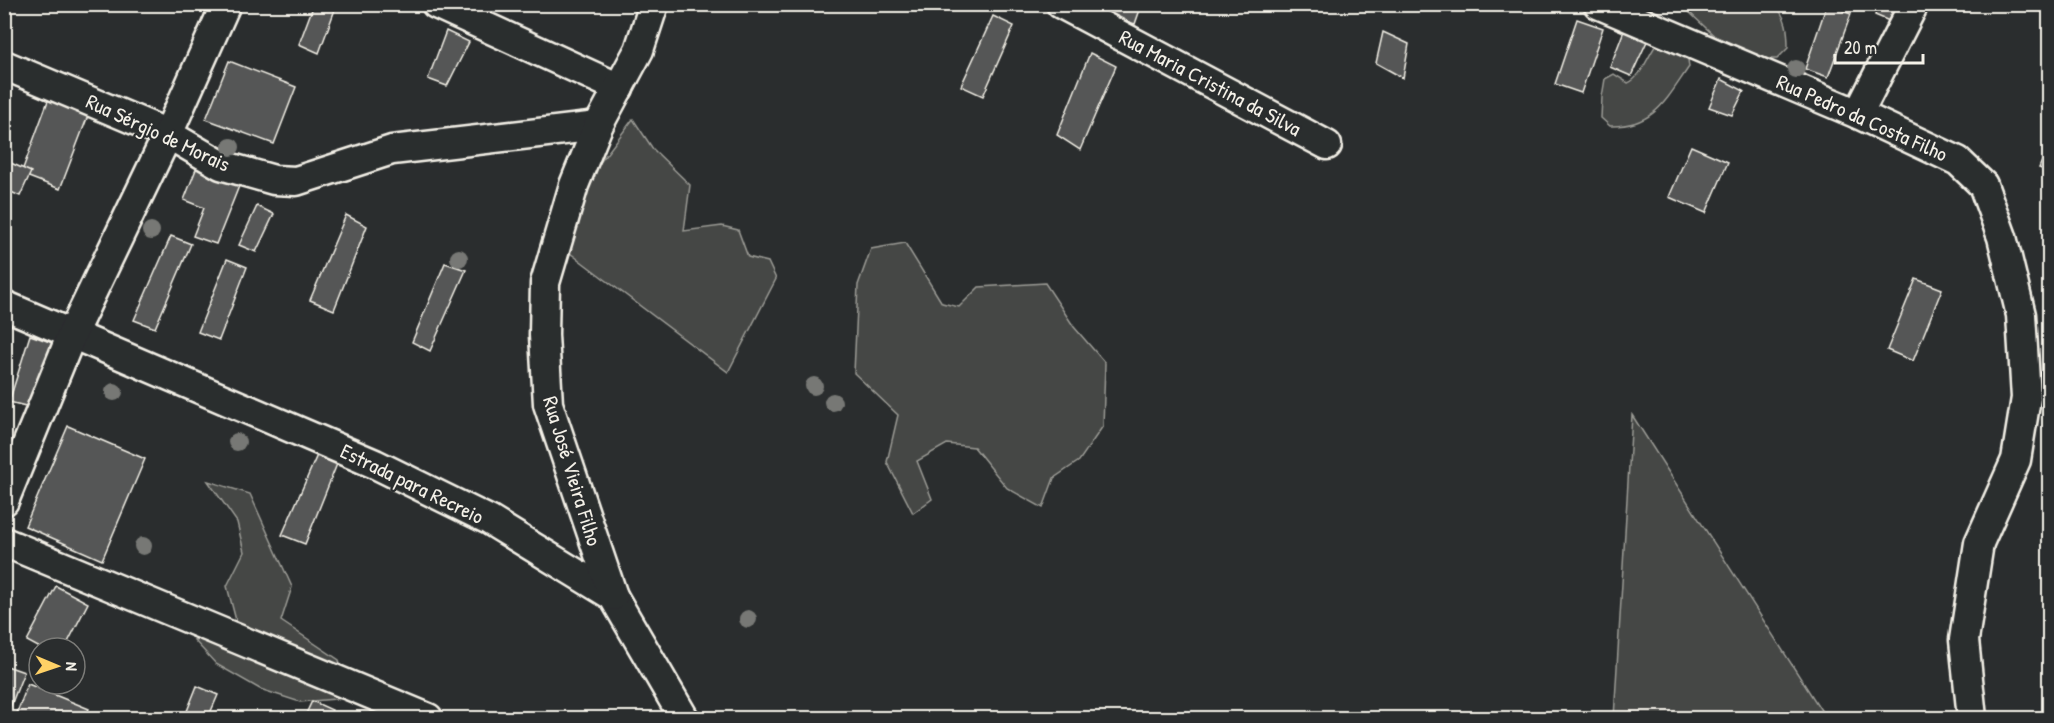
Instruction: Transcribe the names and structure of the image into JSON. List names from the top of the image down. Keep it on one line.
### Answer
{"streets":{"street":["Rua Maria Cristina da Silva","Rua Pedro da Costa Filho","Rua Sérgio de Morais","Rua José Vieira Filho","Estrada para Recreio"]},"crossings":[["Rua Sérgio de Morais","Rua José Vieira Filho"],["Rua José Vieira Filho","Estrada para Recreio"]],"scale_bar":"20 m","north":"right"}
